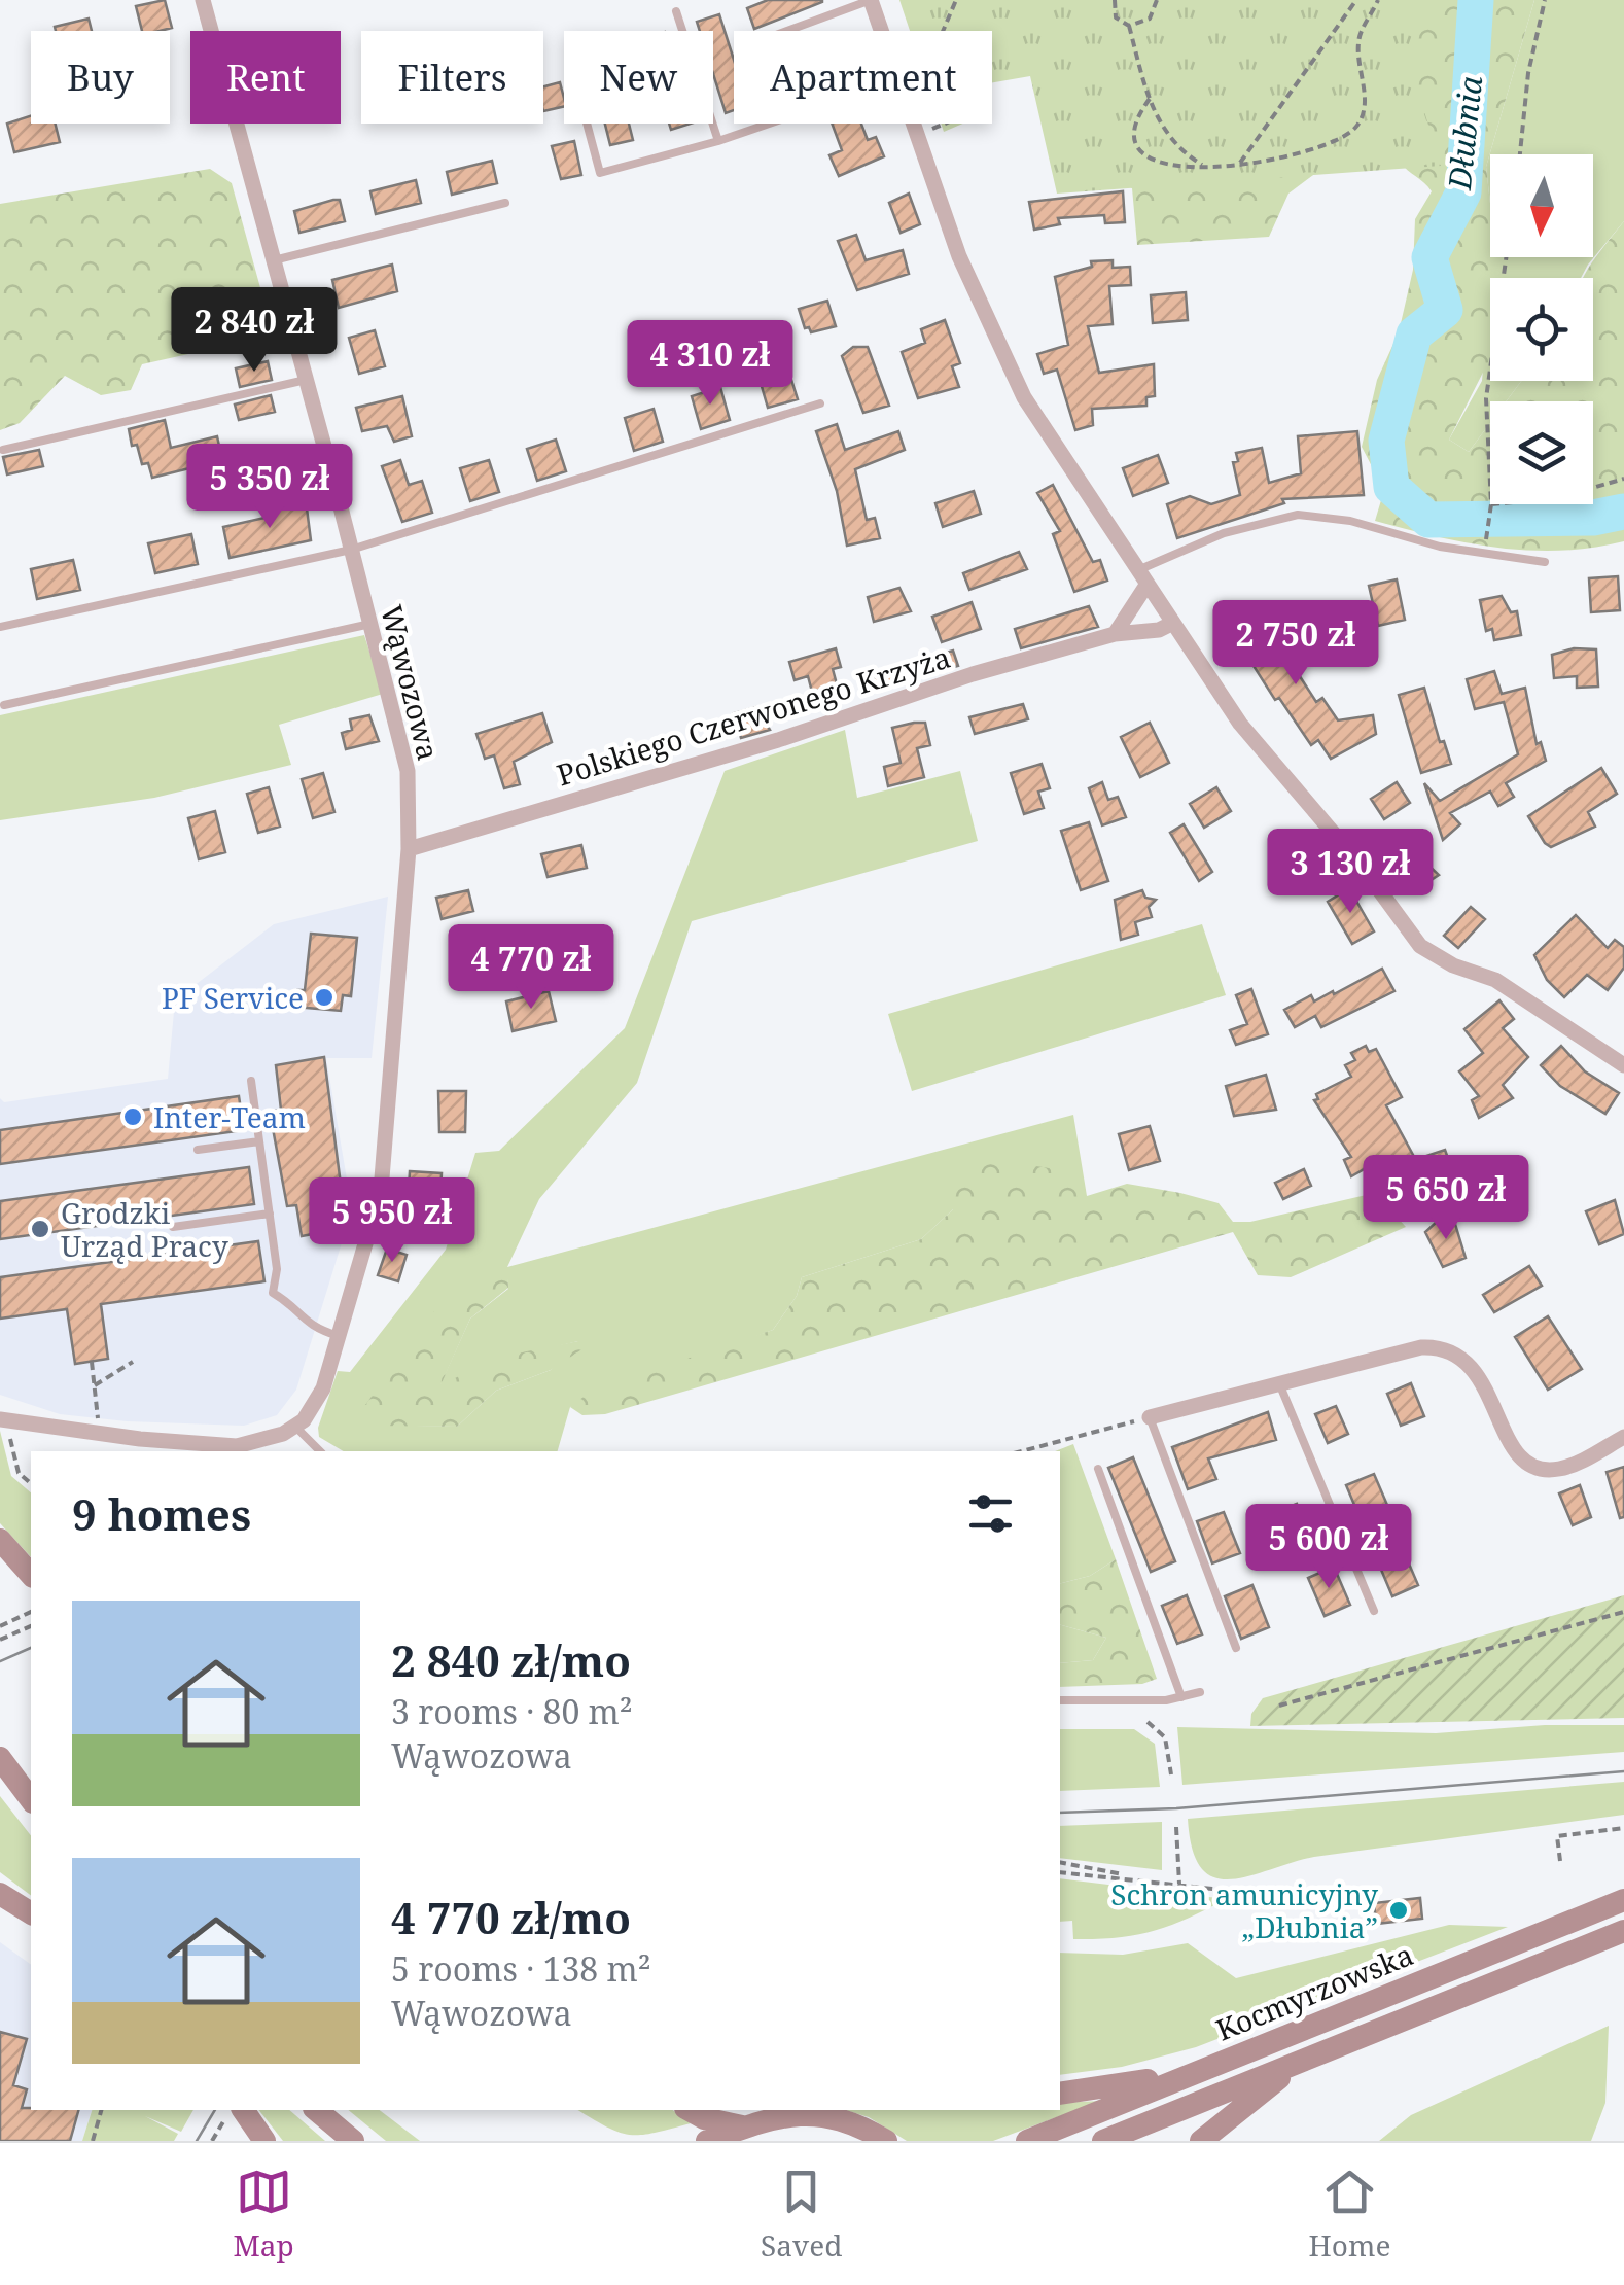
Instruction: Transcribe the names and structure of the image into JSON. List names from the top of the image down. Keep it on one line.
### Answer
{"streets":{"main road":["Kocmyrzowska"],"street":["Wąwozowa","Polskiego Czerwonego Krzyża"]},"crossings":[["Wąwozowa","Polskiego Czerwonego Krzyża"]],"water":["Dłubnia"],"places":["PF Service","Inter-Team","Grodzki Urząd Pracy","Schron amunicyjny „Dłubnia”"],"north":"bottom","page":{"chip":["Buy","Rent","Filters","New","Apartment"],"price":["2 840 zł","4 310 zł","5 350 zł","2 750 zł","3 130 zł","4 770 zł","5 650 zł","5 950 zł","5 600 zł"],"heading":"9 homes","list":[{"name":"2 840 zł/mo","note":"3 rooms · 80 m² · Wąwozowa"},{"name":"4 770 zł/mo","note":"5 rooms · 138 m² · Wąwozowa"}],"tabs":["Map","Saved","Home"]}}
